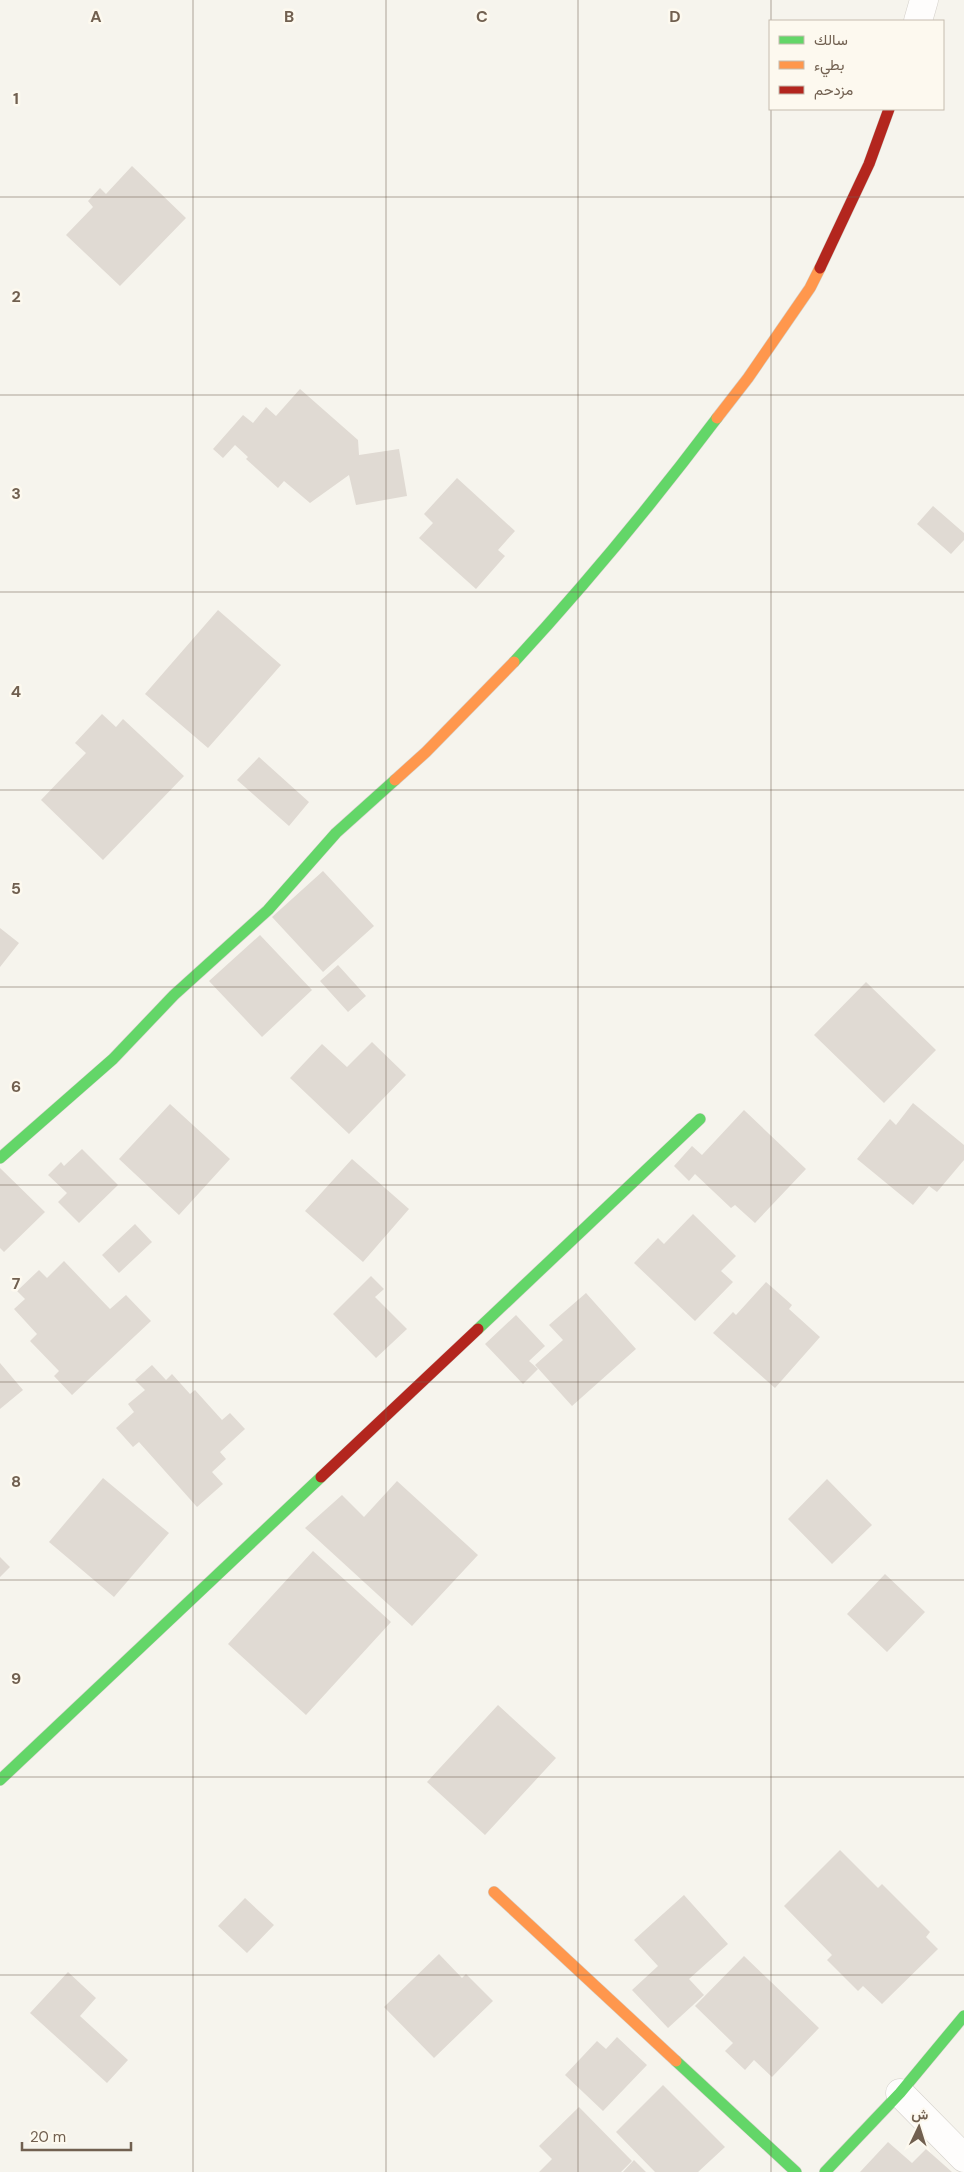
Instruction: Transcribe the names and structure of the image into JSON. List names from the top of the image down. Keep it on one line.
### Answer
{"legend":["سالك","بطيء","مزدحم"],"scale_bar":"20 m","north":"top","grid":{"columns":["A","B","C","D"],"rows":["1","2","3","4","5","6","7","8","9"]}}
